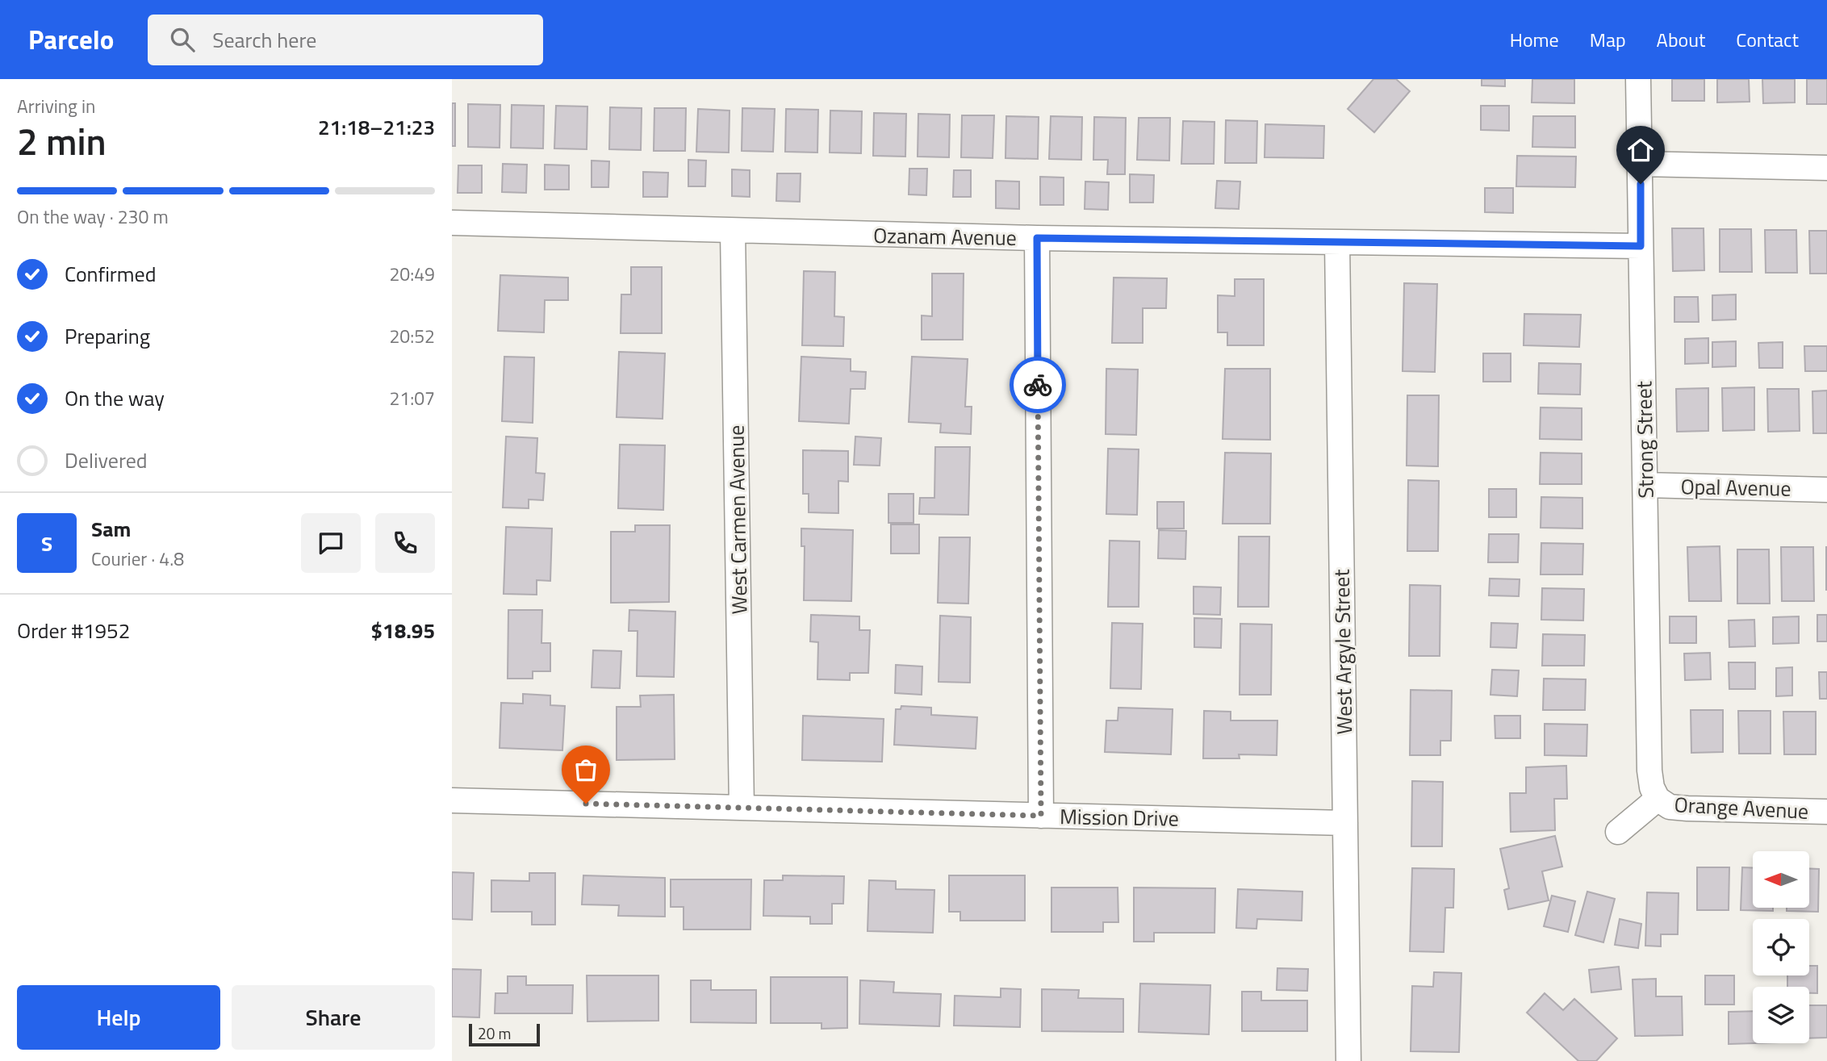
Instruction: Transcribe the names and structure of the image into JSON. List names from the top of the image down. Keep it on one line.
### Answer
{"streets":{"street":["Ozanam Avenue","Strong Street","Opal Avenue","West Carmen Avenue","West Argyle Street","Orange Avenue","Mission Drive"]},"crossings":[["Ozanam Avenue","Strong Street"],["Ozanam Avenue","West Carmen Avenue"],["Ozanam Avenue","West Argyle Street"],["Strong Street","Opal Avenue"],["Strong Street","Orange Avenue"],["West Carmen Avenue","Mission Drive"],["West Argyle Street","Mission Drive"]],"scale_bar":"20 m","north":"left","page":{"header":"Parcelo","search":"Search here","nav":["Home","Map","About","Contact"],"heading":["2 min","Arriving in","21:18–21:23"],"panel":["Sam","Courier · 4.8","Order #1952","$18.95"],"bar":"On the way · 230 m","list":[["Confirmed","20:49"],["Preparing","20:52"],["On the way","21:07"],"Delivered"],"round":"S","buttons":["Help","Share"],"scale":"20 m"}}
